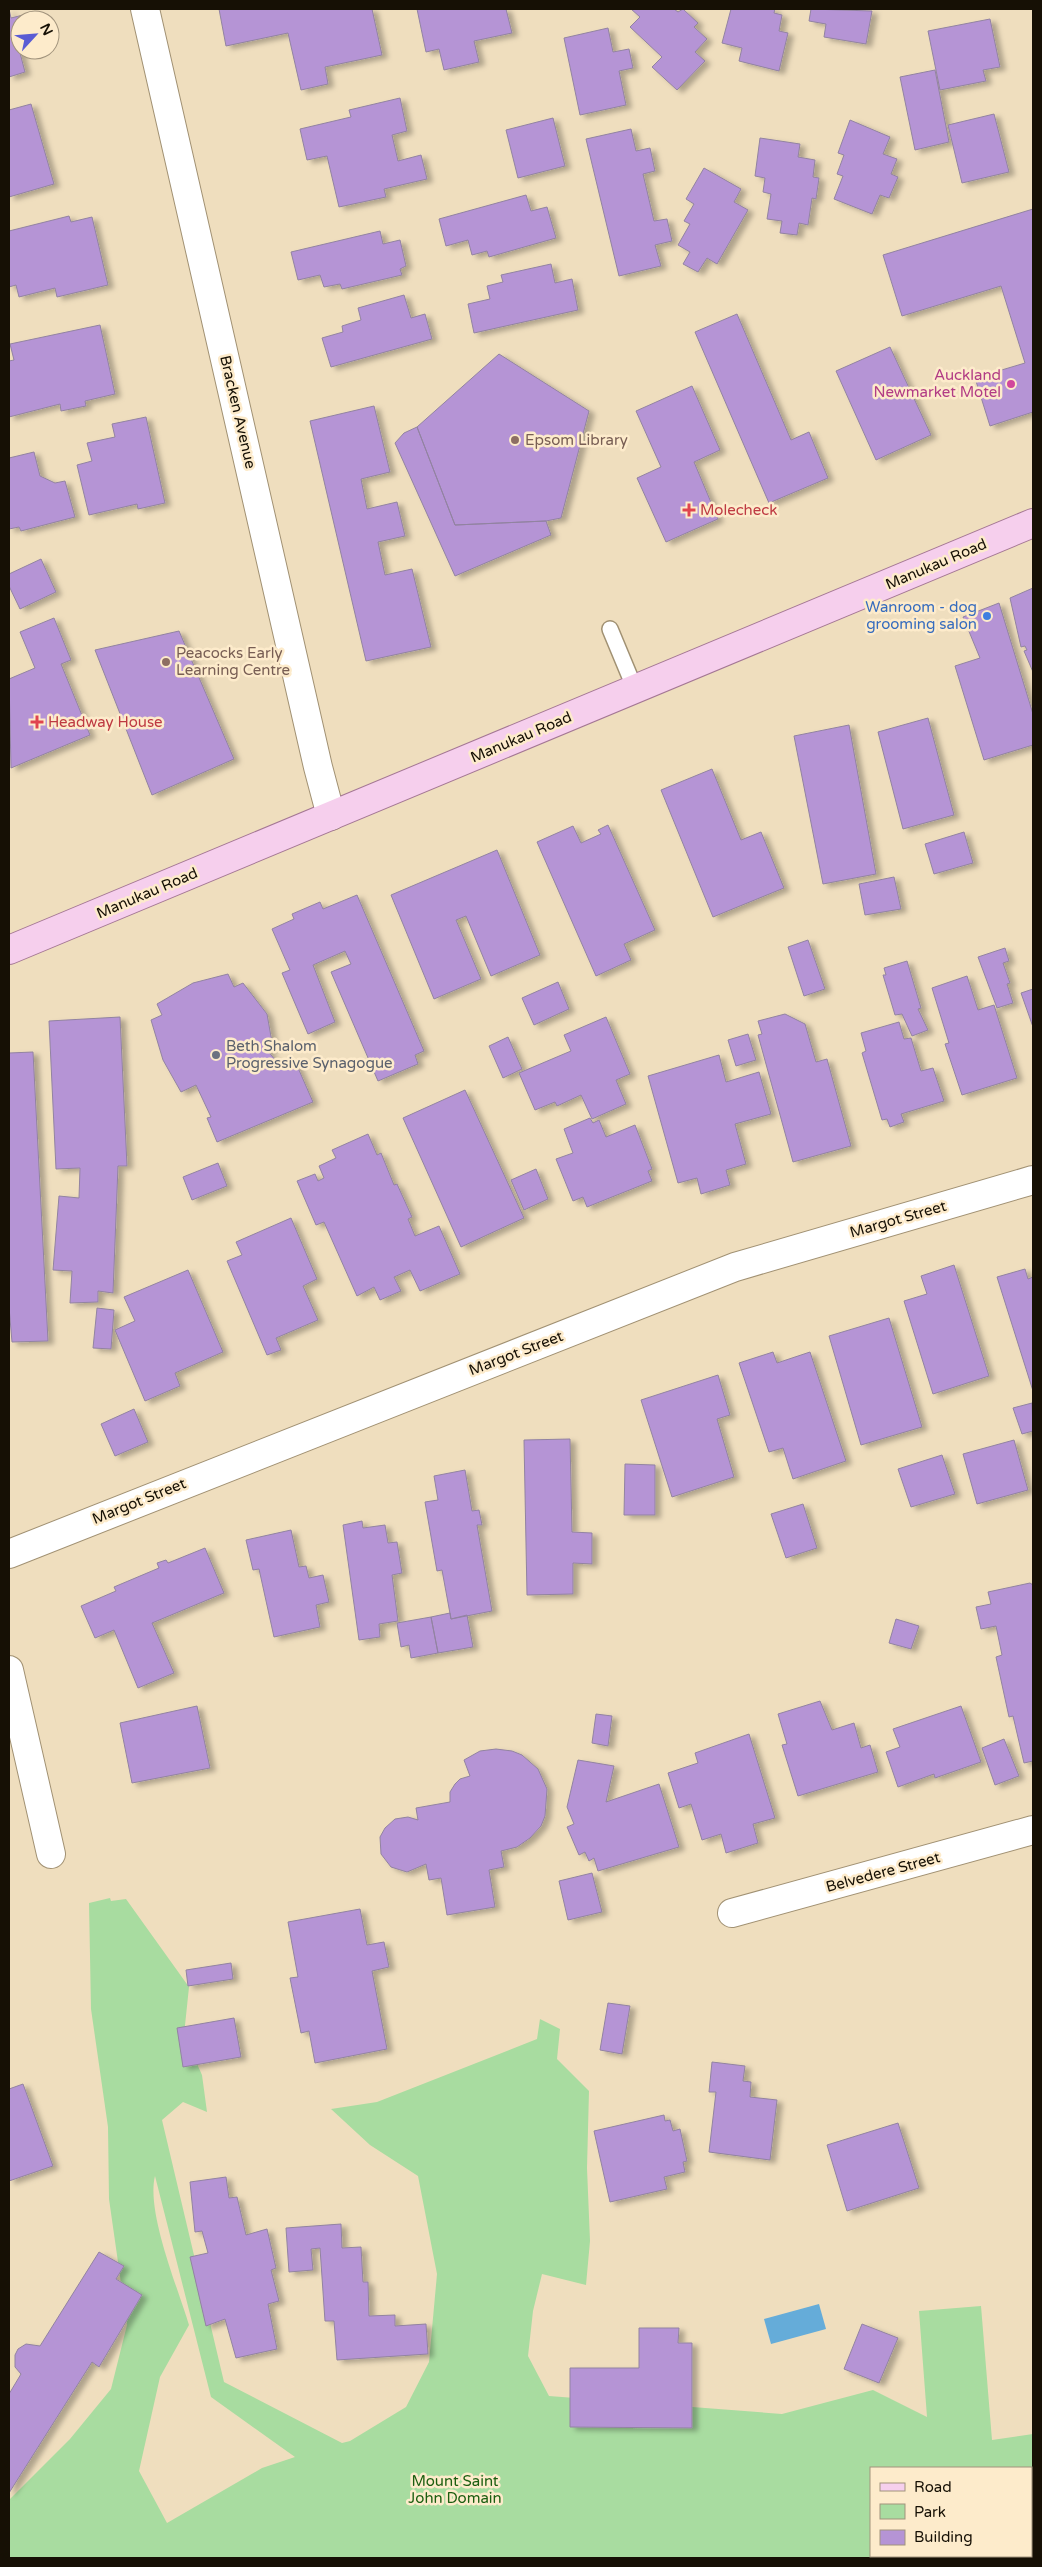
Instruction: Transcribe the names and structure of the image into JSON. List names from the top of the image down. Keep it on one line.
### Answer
{"streets":{"main road":["Manukau Road"],"street":["Bracken Avenue","Margot Street","Belvedere Street"]},"crossings":[["Bracken Avenue","Manukau Road"]],"parks":["Mount Saint John Domain"],"places":{"other":["Auckland Newmarket Motel","Epsom Library","Wanroom - dog grooming salon","Peacocks Early Learning Centre","Beth Shalom Progressive Synagogue"],"health":["Molecheck","Headway House"]},"legend":["Road","Park","Building"],"north":"top right"}
